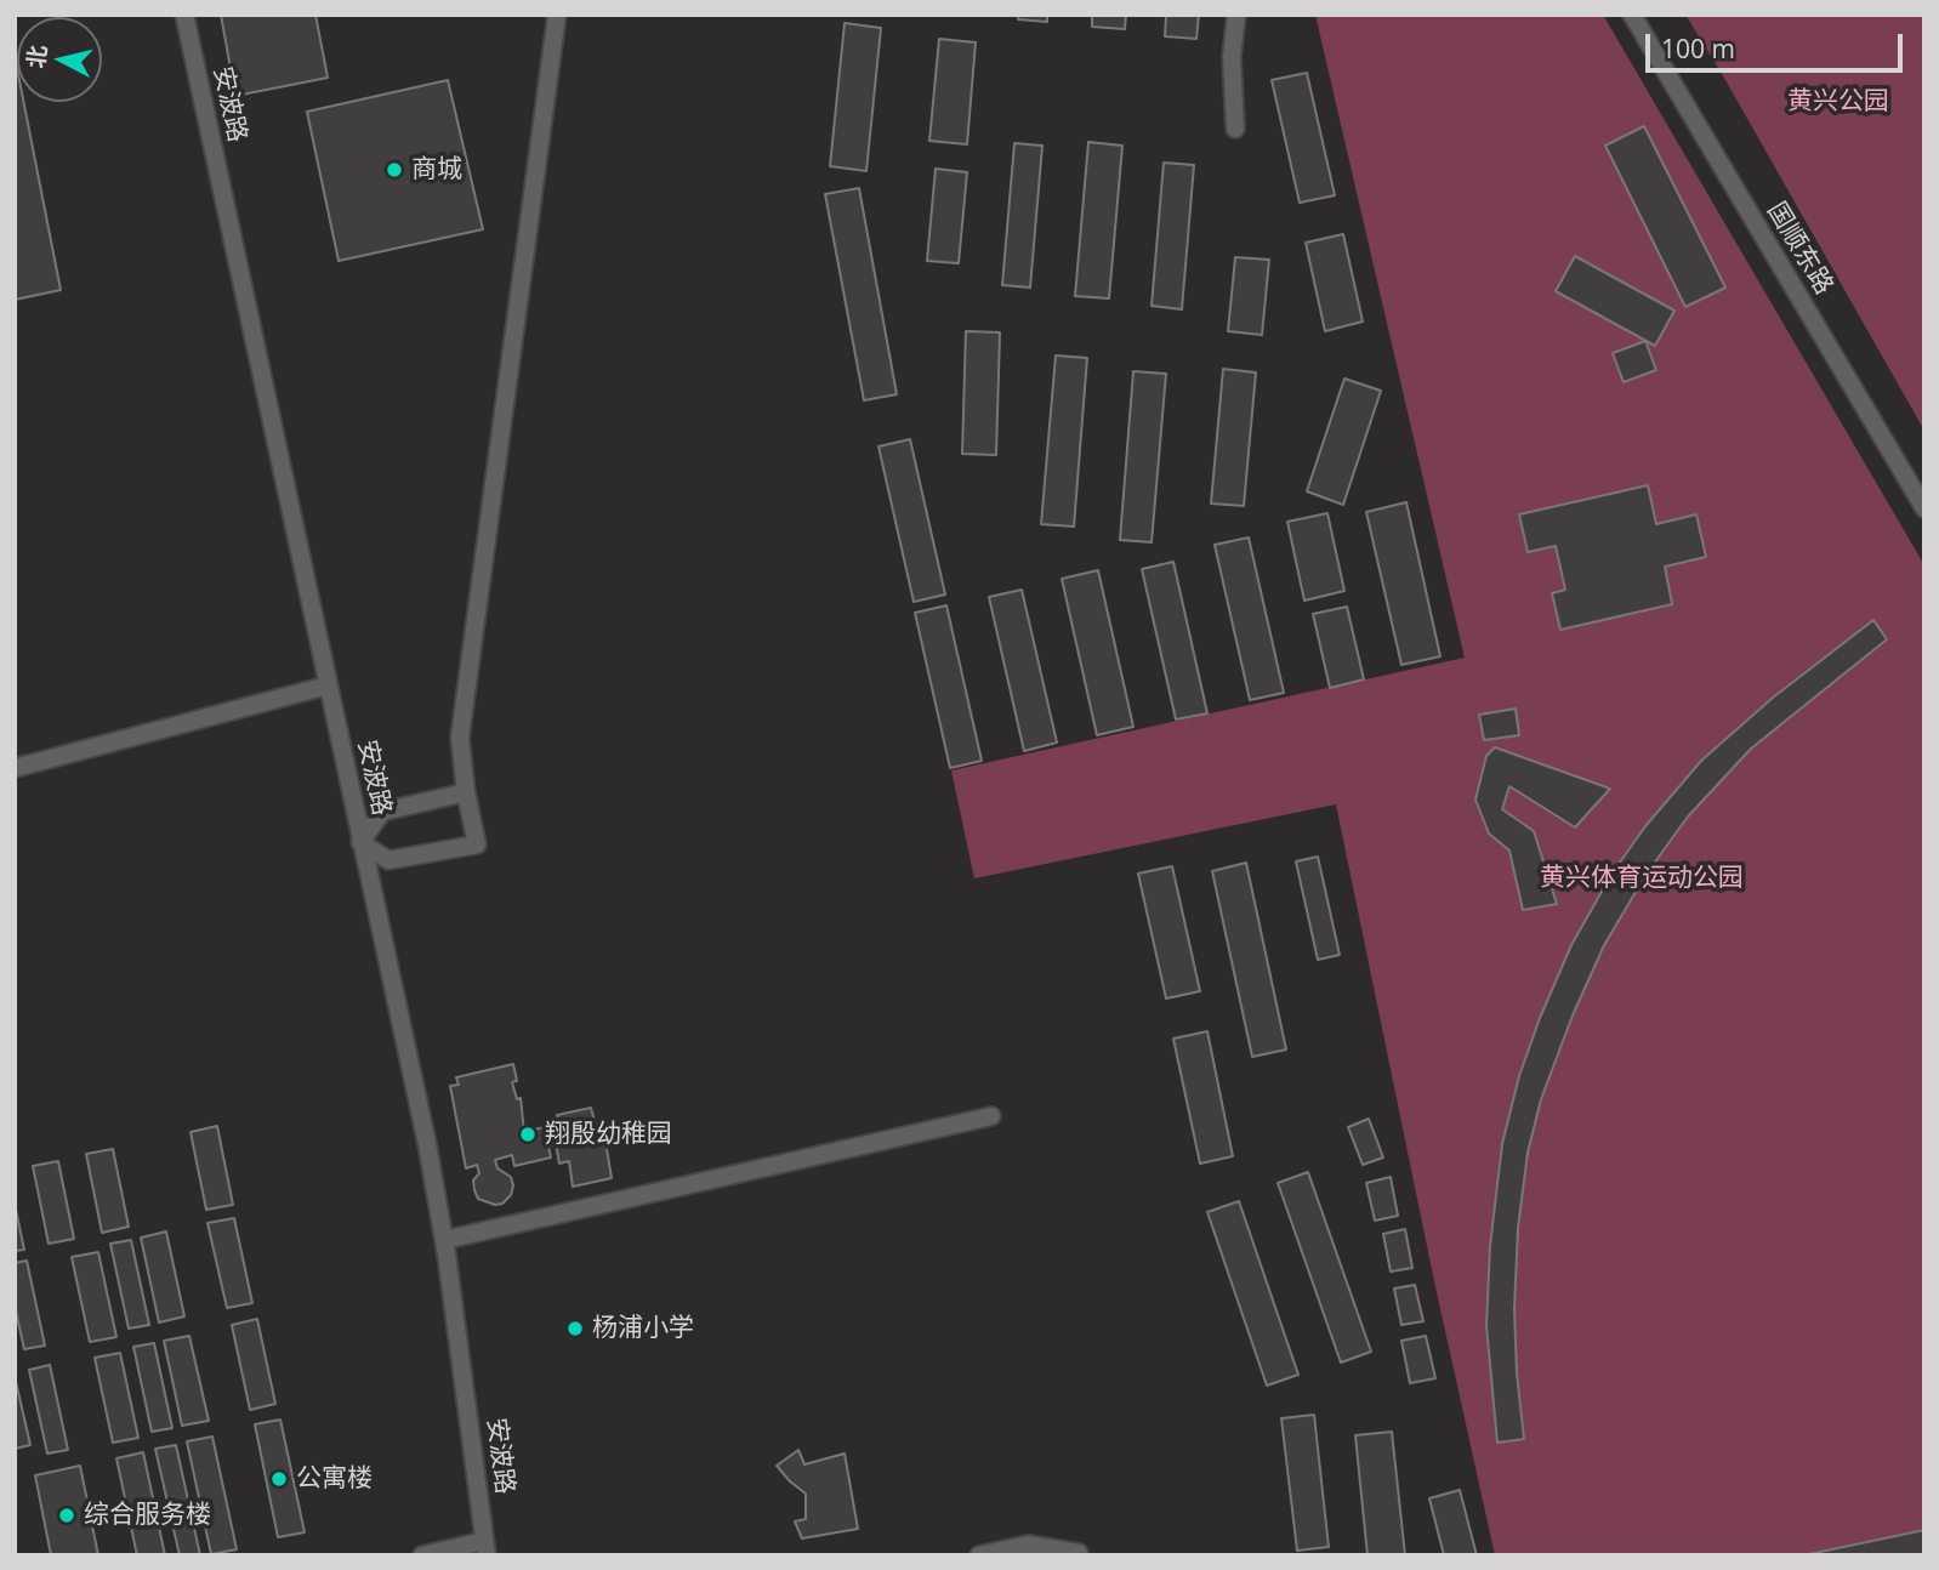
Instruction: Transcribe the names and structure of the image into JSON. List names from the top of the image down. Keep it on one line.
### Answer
{"streets":{"street":["安波路","国顺东路"]},"parks":["黄兴公园","黄兴体育运动公园"],"places":["商城","翔殷幼稚园","杨浦小学","公寓楼","综合服务楼"],"scale_bar":"100 m","north":"left"}
